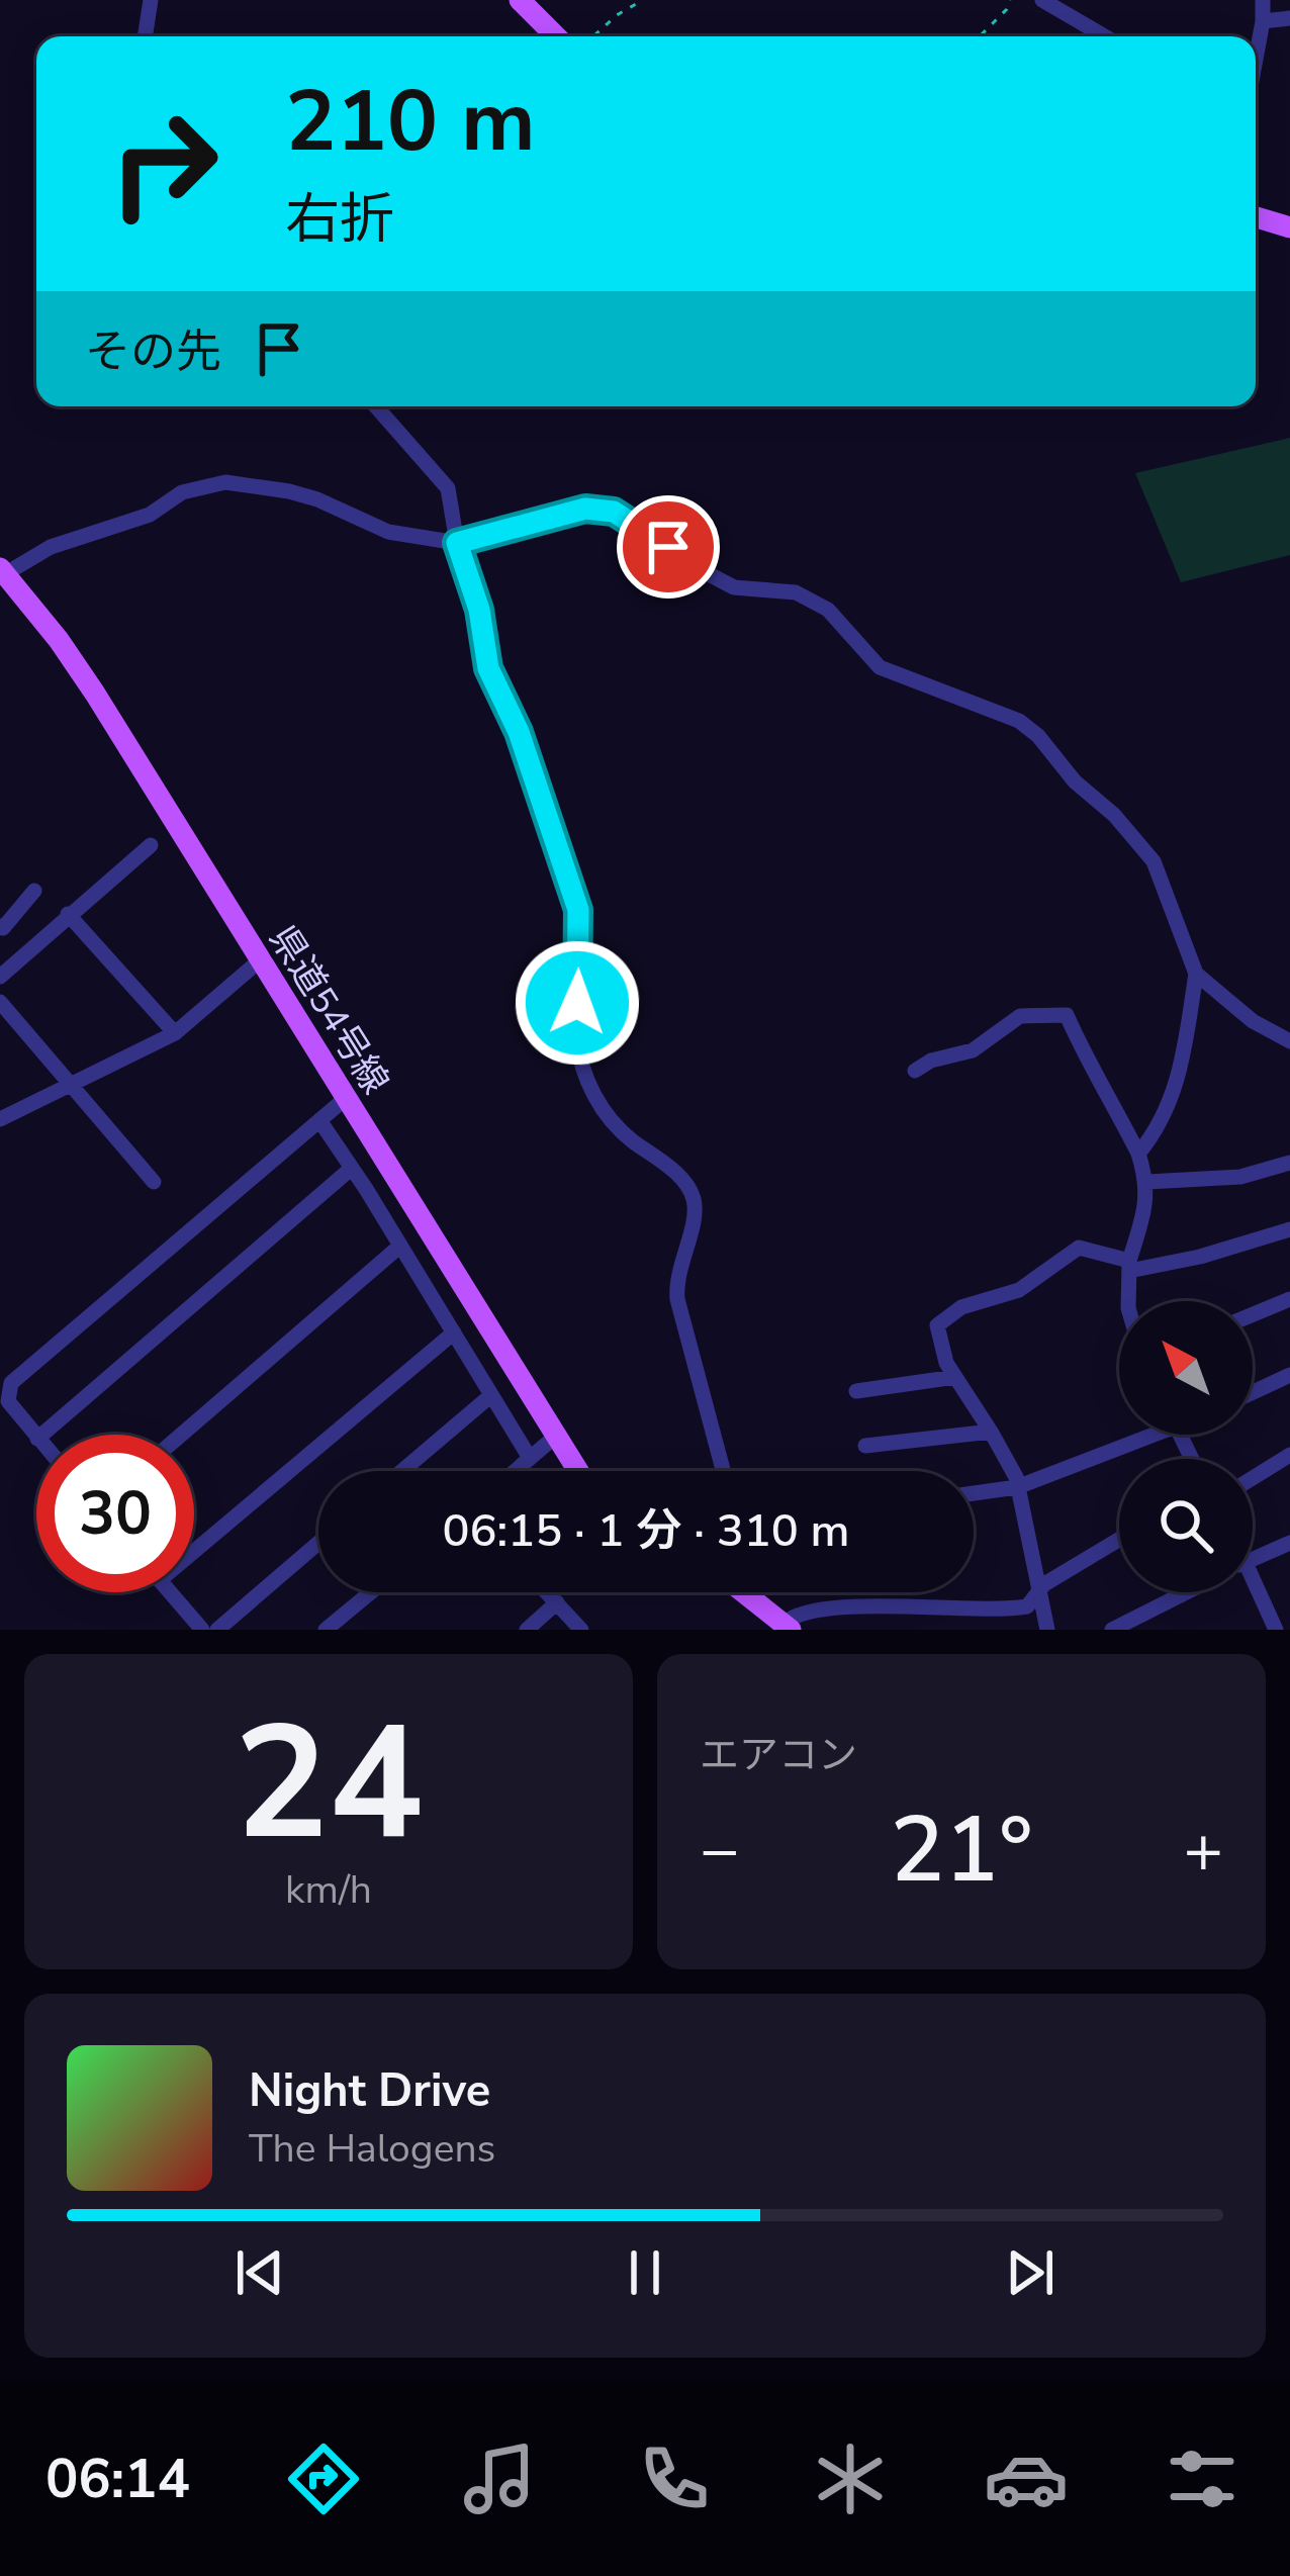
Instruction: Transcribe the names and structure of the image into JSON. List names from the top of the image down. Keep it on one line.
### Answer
{"streets":{"main road":["県道54号線"]},"north":"top left","page":{"turn":["210 m","右折"],"then":"その先","limit":"30","trip":"06:15 · 1 分 · 310 m","tile":[["24","km/h"],"エアコン"],"heat":["−","21°","+"],"song":["Night Drive","The Halogens"],"tabs":"06:14"}}
